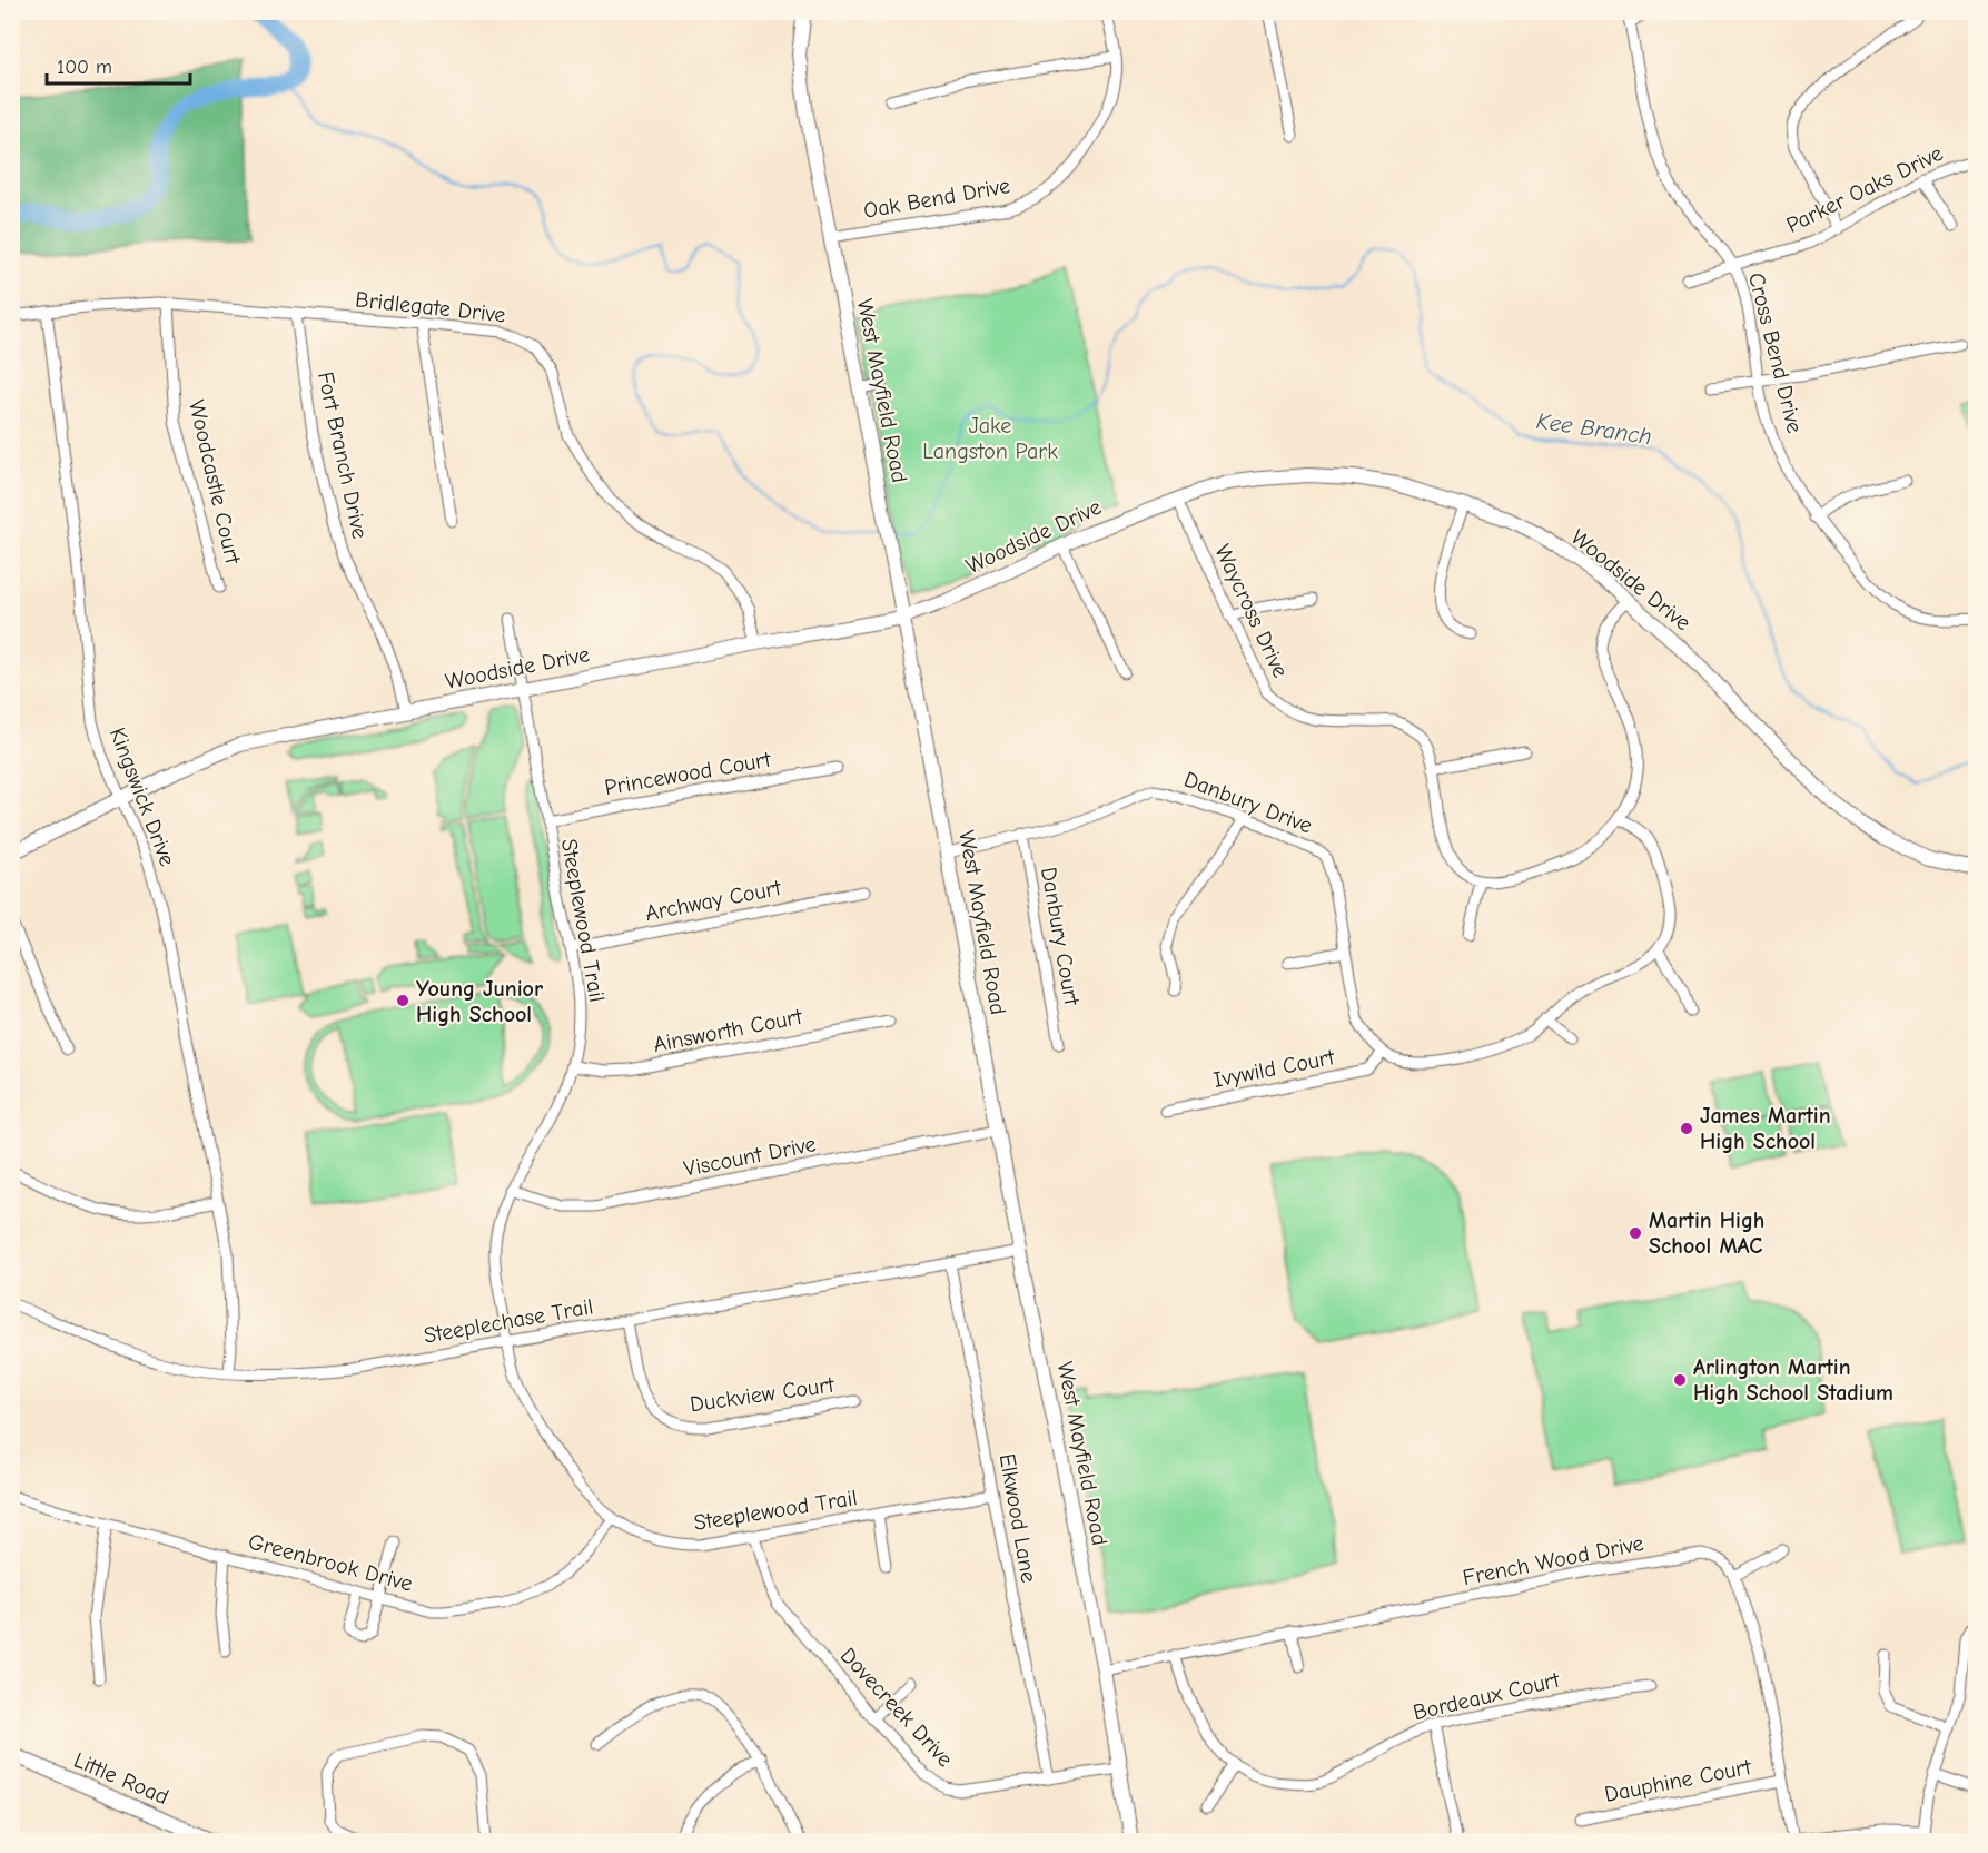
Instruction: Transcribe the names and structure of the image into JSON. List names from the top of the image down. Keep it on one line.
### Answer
{"streets":{"street":["Parker Oaks Drive","Oak Bend Drive","Bridlegate Drive","Cross Bend Drive","West Mayfield Road","Fort Branch Drive","Woodcastle Court","Woodside Drive","Waycross Drive","Princewood Court","Kingswick Drive","Danbury Drive","Archway Court","Steeplewood Trail","Danbury Court","Ainsworth Court","Ivywild Court","Viscount Drive","Steeplechase Trail","Duckview Court","Elkwood Lane","French Wood Drive","Greenbrook Drive","Bordeaux Court","Dovecreek Drive","Little Road","Dauphine Court"]},"crossings":[["Parker Oaks Drive","Cross Bend Drive"],["Oak Bend Drive","West Mayfield Road"],["Bridlegate Drive","Fort Branch Drive"],["Bridlegate Drive","Woodcastle Court"],["Bridlegate Drive","Woodside Drive"],["Bridlegate Drive","Kingswick Drive"],["West Mayfield Road","Woodside Drive"],["West Mayfield Road","Danbury Drive"],["West Mayfield Road","Viscount Drive"],["West Mayfield Road","Steeplechase Trail"],["West Mayfield Road","French Wood Drive"],["West Mayfield Road","Dovecreek Drive"],["Fort Branch Drive","Woodside Drive"],["Woodside Drive","Waycross Drive"],["Woodside Drive","Kingswick Drive"],["Woodside Drive","Steeplewood Trail"],["Princewood Court","Steeplewood Trail"],["Kingswick Drive","Steeplechase Trail"],["Danbury Drive","Danbury Court"],["Danbury Drive","Ivywild Court"],["Archway Court","Steeplewood Trail"],["Steeplewood Trail","Ainsworth Court"],["Steeplewood Trail","Viscount Drive"],["Steeplewood Trail","Steeplechase Trail"],["Steeplewood Trail","Elkwood Lane"],["Steeplewood Trail","Greenbrook Drive"],["Steeplewood Trail","Dovecreek Drive"],["Steeplechase Trail","Duckview Court"],["Steeplechase Trail","Elkwood Lane"],["Elkwood Lane","Dovecreek Drive"],["French Wood Drive","Bordeaux Court"]],"water":["Kee Branch"],"parks":["Jake Langston Park"],"places":["Young Junior High School","James Martin High School","Martin High School MAC","Arlington Martin High School Stadium"],"scale_bar":"100 m"}
